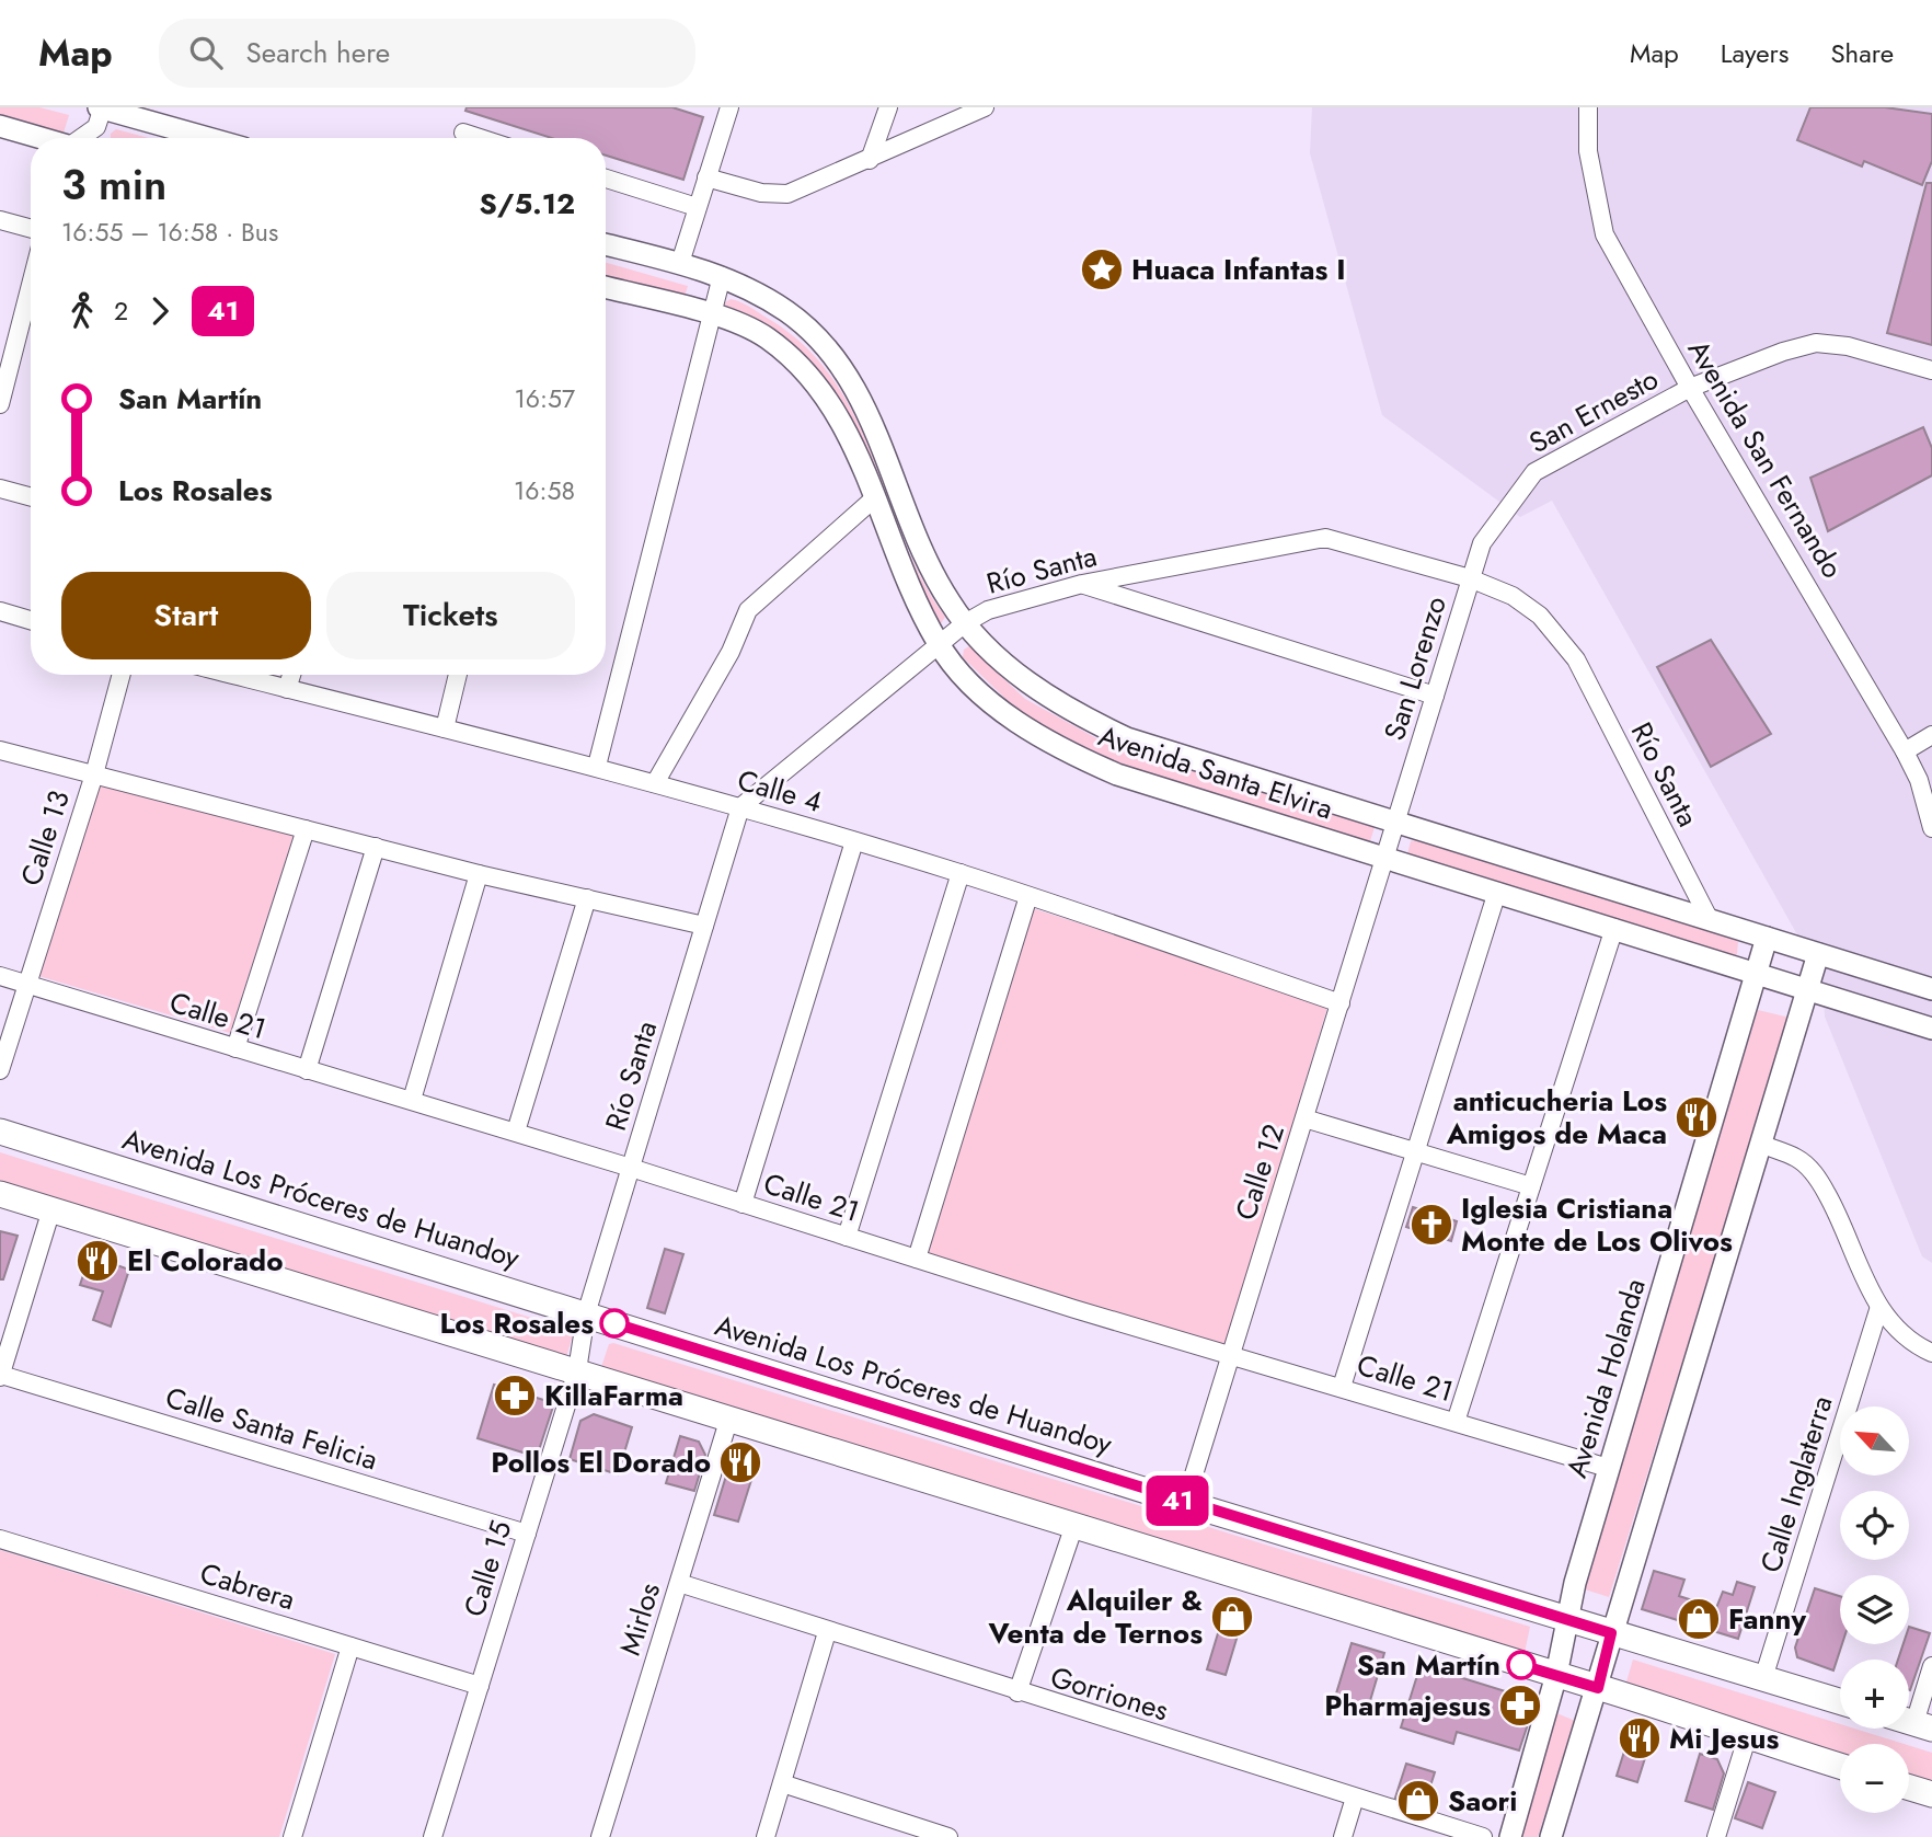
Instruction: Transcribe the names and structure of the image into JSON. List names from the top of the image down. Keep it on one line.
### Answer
{"streets":{"main road":["Avenida Los Próceres de Huandoy"],"street":["San Ernesto","Avenida San Fernando","Río Santa","San Lorenzo","Avenida Santa Elvira","Calle 4","Calle 13","Calle 21","Calle 12","Avenida Holanda","Calle Santa Felicia","Calle Inglaterra","Calle 15","Cabrera","Mirlos","Gorriones"]},"crossings":[["San Ernesto","Avenida San Fernando"],["San Ernesto","San Lorenzo"],["Río Santa","San Lorenzo"],["Río Santa","Avenida Santa Elvira"],["Río Santa","Calle 4"],["Río Santa","Calle 21"],["Río Santa","Avenida Los Próceres de Huandoy"],["Río Santa","Calle 15"],["San Lorenzo","Avenida Santa Elvira"],["San Lorenzo","Calle 12"],["Avenida Santa Elvira","Calle 12"],["Avenida Santa Elvira","Avenida Holanda"],["Calle 4","Calle 12"],["Calle 13","Calle 21"],["Calle 21","Calle 12"],["Calle 21","Avenida Holanda"],["Calle 12","Avenida Los Próceres de Huandoy"],["Avenida Los Próceres de Huandoy","Avenida Holanda"],["Avenida Los Próceres de Huandoy","Calle Inglaterra"],["Avenida Los Próceres de Huandoy","Calle 15"],["Calle Santa Felicia","Calle 15"],["Calle 15","Cabrera"],["Mirlos","Gorriones"]],"places":{"place":["Huaca Infantas I"],"restaurant":["anticucheria Los Amigos de Maca","El Colorado","Pollos El Dorado","Mi Jesus"],"church":["Iglesia Cristiana Monte de Los Olivos"],"other":["Los Rosales","San Martín"],"pharmacy":["KillaFarma","Pharmajesus"],"shop":["Alquiler & Venta de Ternos","Fanny","Saori"]},"lines":["bus line 41"],"north":"top left","page":{"header":"Map","search":"Search here","nav":["Map","Layers","Share"],"on_map":"41","heading":["3 min","16:55 – 16:58 · Bus","S/5.12"],"legs":["2","41"],"list":[{"name":"San Martín","value":"16:57"},{"name":"Los Rosales","value":"16:58"}],"buttons":["Start","Tickets"],"map_buttons":["+","−"]}}
